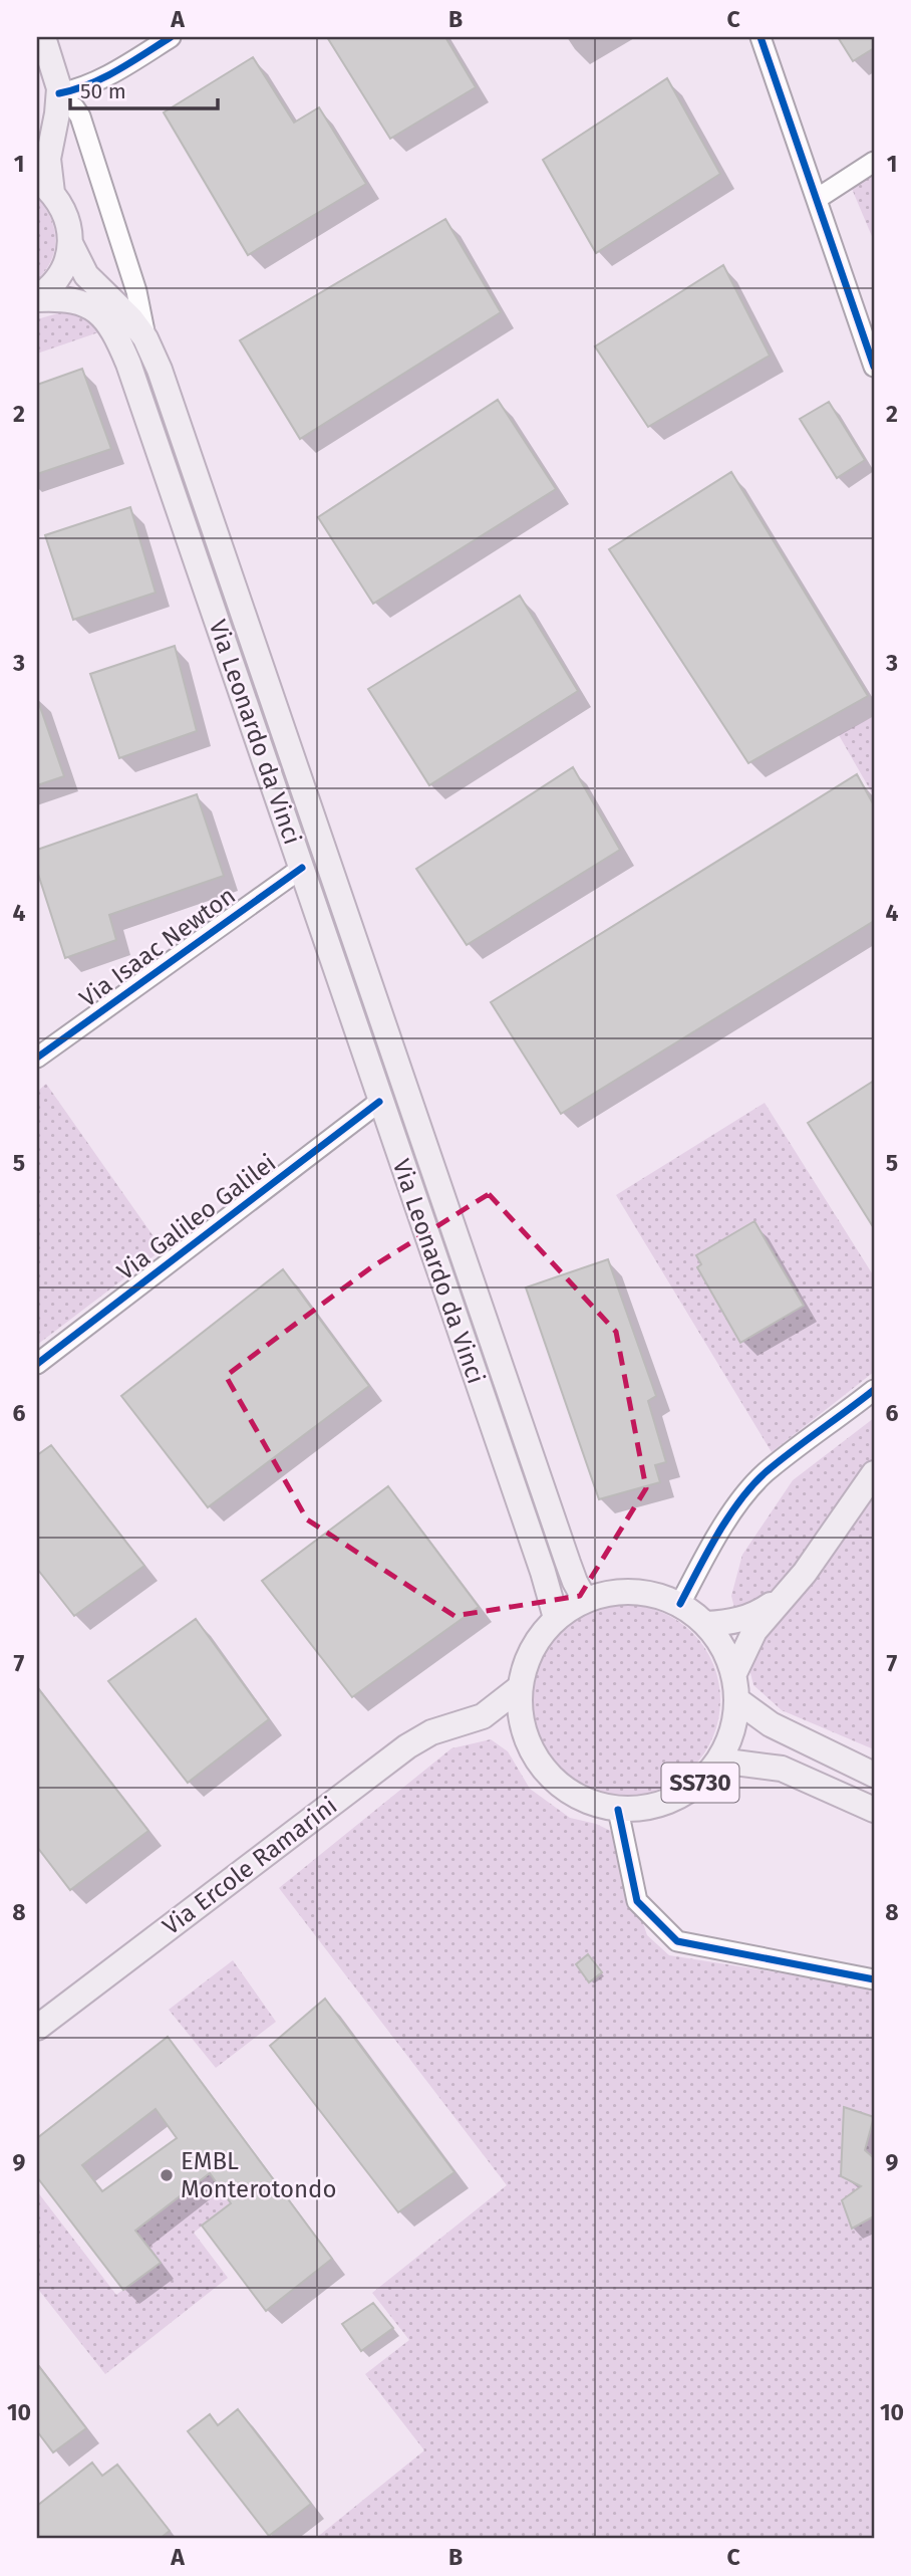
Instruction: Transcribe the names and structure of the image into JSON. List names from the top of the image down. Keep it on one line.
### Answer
{"streets":{"main road":["Via Leonardo da Vinci","SS730","Via Ercole Ramarini"],"street":["Via Isaac Newton","Via Galileo Galilei"]},"crossings":[["Via Leonardo da Vinci","Via Isaac Newton"],["Via Leonardo da Vinci","Via Galileo Galilei"],["Via Leonardo da Vinci","SS730"],["Via Leonardo da Vinci","Via Ercole Ramarini"],["SS730","Via Ercole Ramarini"]],"places":["EMBL Monterotondo"],"scale_bar":"50 m","grid":{"columns":["A","B","C"],"rows":["1","2","3","4","5","6","7","8","9","10"]}}
